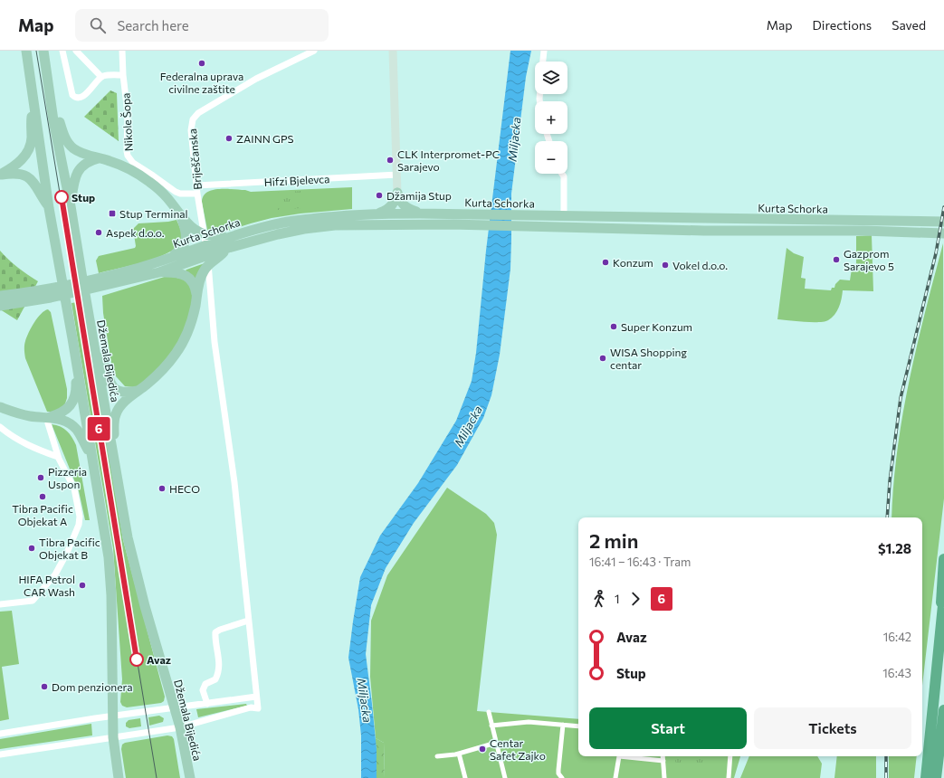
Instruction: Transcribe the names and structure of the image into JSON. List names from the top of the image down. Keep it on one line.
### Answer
{"streets":{"main road":["Kurta Schorka","Džemala Bijedića"],"street":["Nikole Šopa","Briješčanska","Hifzi Bjelevca"]},"crossings":[["Nikole Šopa","Briješčanska"],["Briješčanska","Hifzi Bjelevca"]],"water":["Miljacka"],"places":{"other":["Federalna uprava civilne zaštite","ZAINN GPS","CLK Interpromet-PC Sarajevo","Džamija Stup","Stup","Aspek d.o.o.","Gazprom Sarajevo 5","Konzum","Vokel d.o.o.","Super Konzum","WISA Shopping centar","Pizzeria Uspon","HECO","Tibra Pacific Objekat A","Tibra Pacific Objekat B","HIFA Petrol CAR Wash","Avaz","Dom penzionera","Centar Safet Zajko"],"transit":["Stup Terminal"]},"lines":["tram line 6"],"page":{"header":"Map","search":"Search here","nav":["Map","Directions","Saved"],"on_map":"6","map_buttons":["+","−"],"heading":["2 min","16:41 – 16:43 · Tram","$1.28"],"legs":["1","6"],"list":[{"name":"Avaz","value":"16:42"},{"name":"Stup","value":"16:43"}],"buttons":["Start","Tickets"]}}
